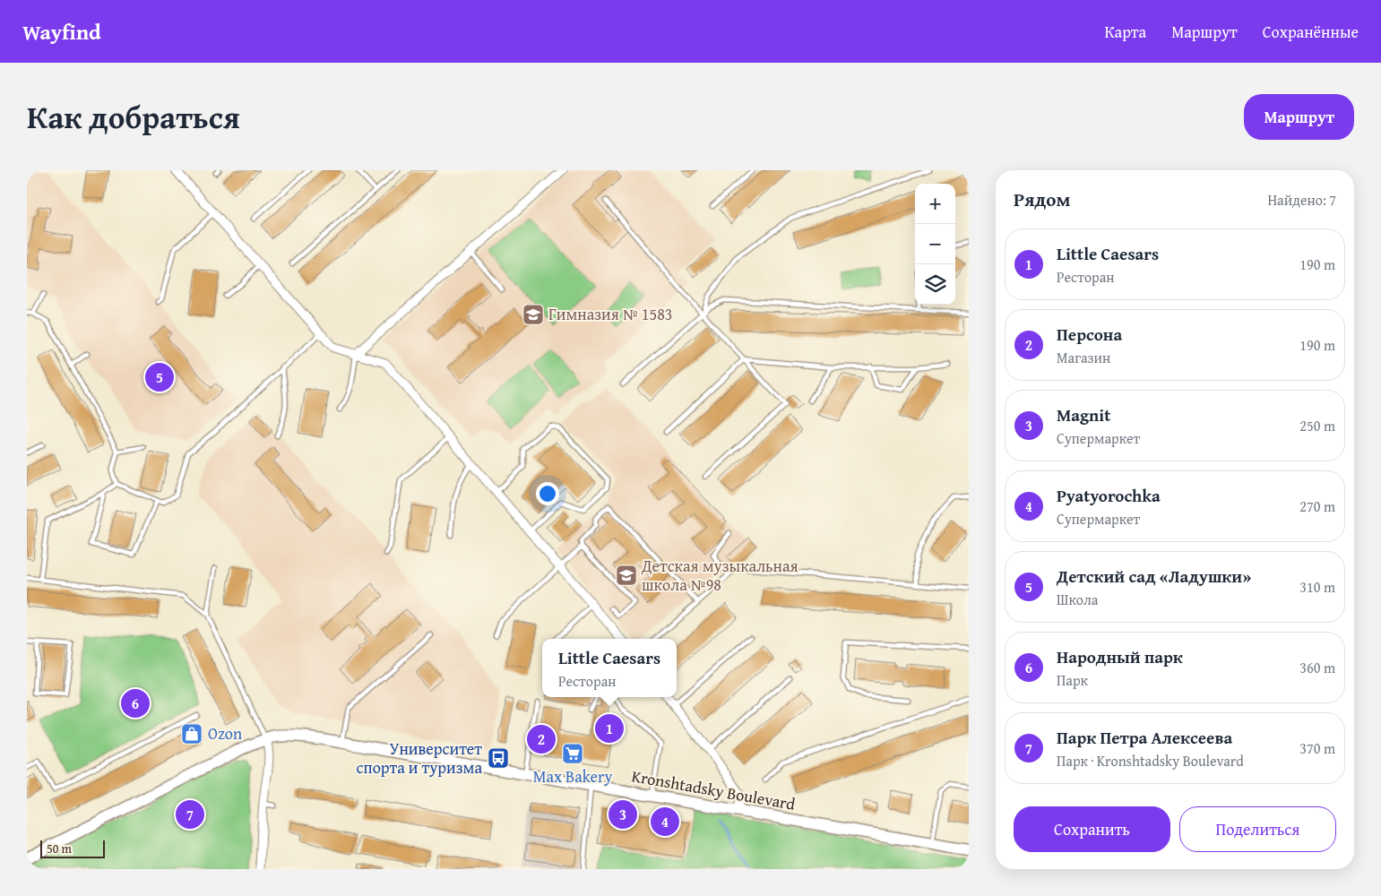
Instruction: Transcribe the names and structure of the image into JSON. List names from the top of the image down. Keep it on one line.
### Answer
{"streets":{"main road":["Kronshtadsky Boulevard"]},"places":{"school or university":["Гимназия № 1583","Детская музыкальная школа №98"],"shop":["Ozon"],"supermarket":["Max Bakery"],"bus stop":["Университет спорта и туризма"]},"scale_bar":"50 m","page":{"header":"Wayfind","nav":["Карта","Маршрут","Сохранённые"],"title":"Как добраться","buttons":["Маршрут",["Сохранить","Поделиться"]],"heading":["Рядом","Найдено: 7"],"map_buttons":["+","−"],"list":[{"mark":"1","name":"Little Caesars","note":"Ресторан","value":"190 m"},{"mark":"2","name":"Персона","note":"Магазин","value":"190 m"},{"mark":"3","name":"Magnit","note":"Супермаркет","value":"250 m"},{"mark":"4","name":"Pyatyorochka","note":"Супермаркет","value":"270 m"},{"mark":"5","name":"Детский сад «Ладушки»","note":"Школа","value":"310 m"},{"mark":"6","name":"Народный парк","note":"Парк","value":"360 m"},{"mark":"7","name":"Парк Петра Алексеева","note":"Парк · Kronshtadsky Boulevard","value":"370 m"}],"pins":["5","6","1","2","3","7","4"],"popup":["Little Caesars","Ресторан"],"scale":"50 m"}}
